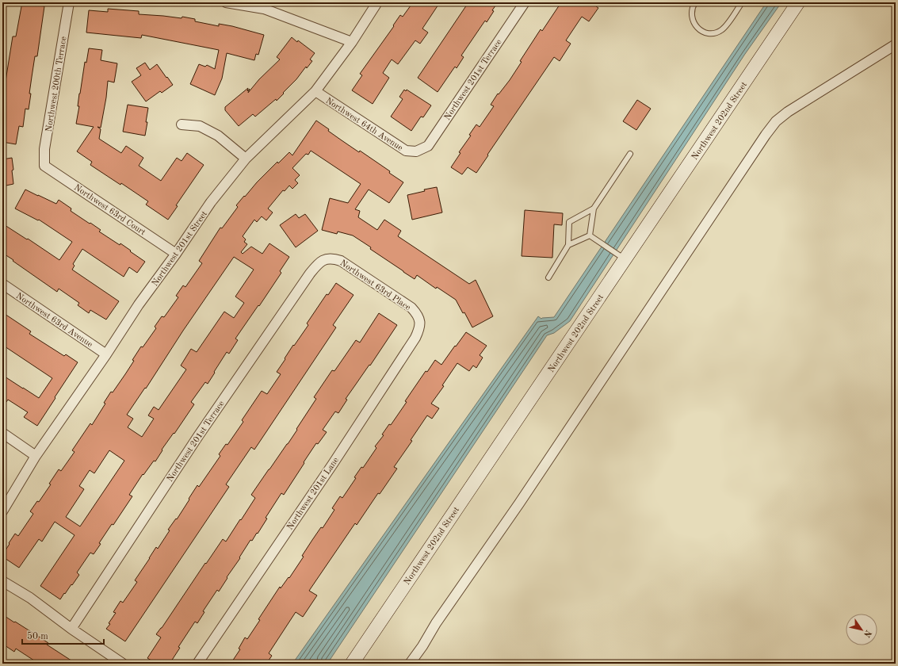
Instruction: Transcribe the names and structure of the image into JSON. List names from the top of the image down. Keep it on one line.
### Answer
{"streets":{"street":["Northwest 201st Terrace","Northwest 200th Terrace","Northwest 202nd Street","Northwest 64th Avenue","Northwest 63rd Court","Northwest 201st Street","Northwest 63rd Place","Northwest 63rd Avenue","Northwest 201st Lane"]},"crossings":[["Northwest 201st Terrace","Northwest 64th Avenue"],["Northwest 201st Terrace","Northwest 63rd Place"],["Northwest 200th Terrace","Northwest 63rd Court"],["Northwest 64th Avenue","Northwest 201st Street"],["Northwest 63rd Court","Northwest 201st Street"],["Northwest 201st Street","Northwest 63rd Avenue"],["Northwest 63rd Place","Northwest 201st Lane"]],"scale_bar":"50 m","north":"bottom right"}
